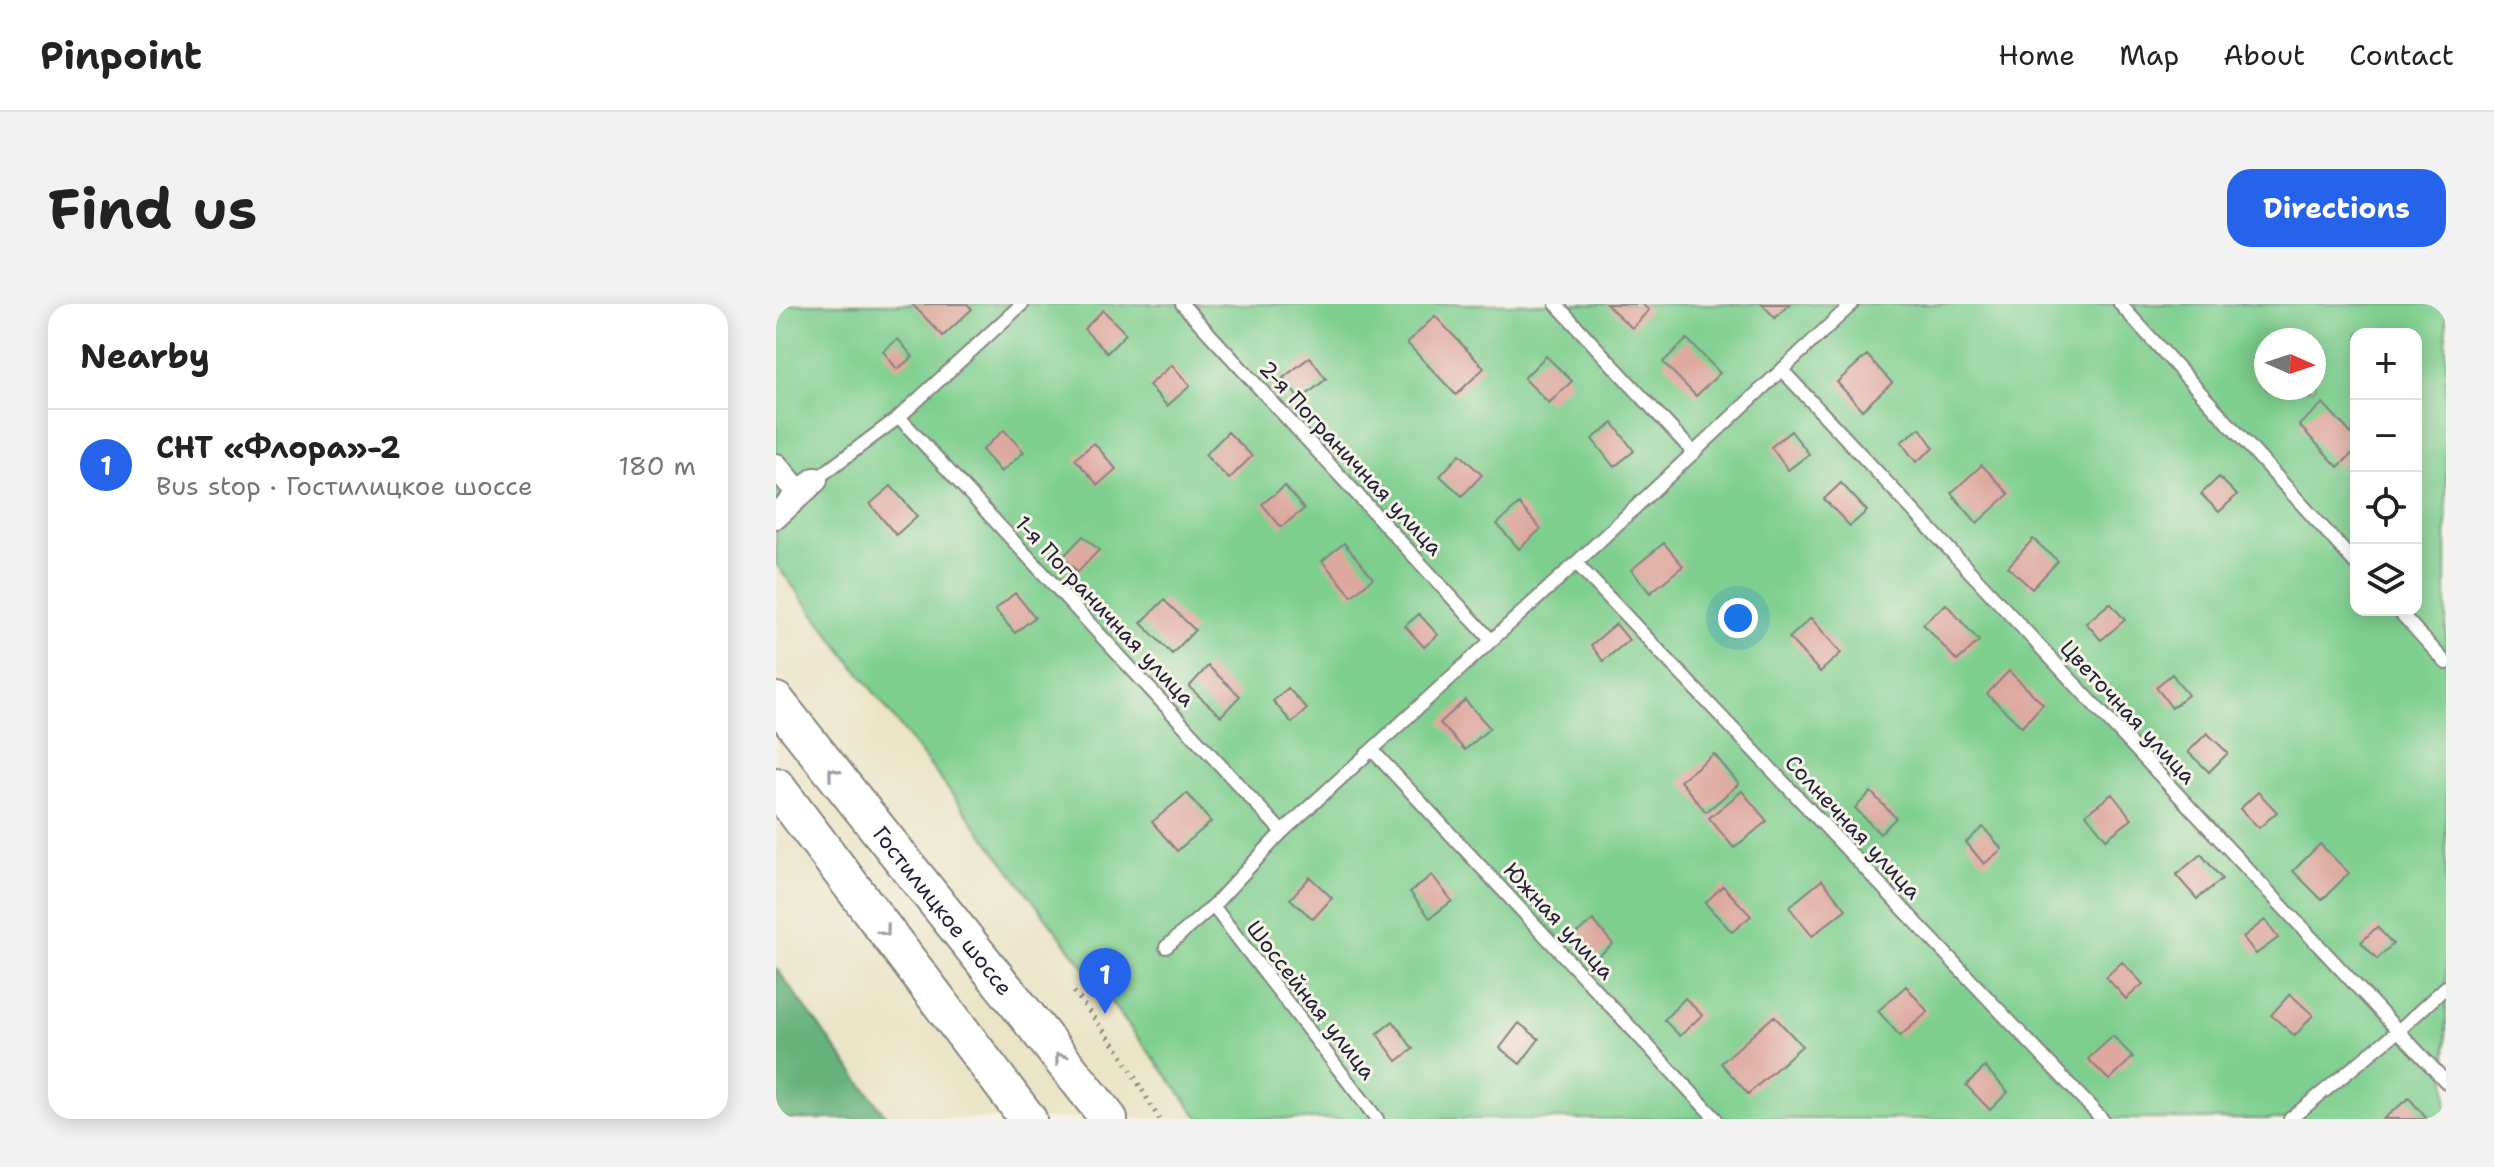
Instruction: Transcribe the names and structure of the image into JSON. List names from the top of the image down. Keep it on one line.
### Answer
{"streets":{"main road":["Гостилицкое шоссе"],"lane":["2-я Пограничная улица","1-я Пограничная улица","Цветочная улица","Солнечная улица","Южная улица","Шоссейная улица"]},"north":"right","page":{"header":"Pinpoint","nav":["Home","Map","About","Contact"],"buttons":"Directions","title":"Find us","heading":"Nearby","map_buttons":["+","−"],"list":[{"mark":"1","name":"СНТ «Флора»-2","note":"Bus stop · Гостилицкое шоссе","value":"180 m"}],"pins":"1"}}
